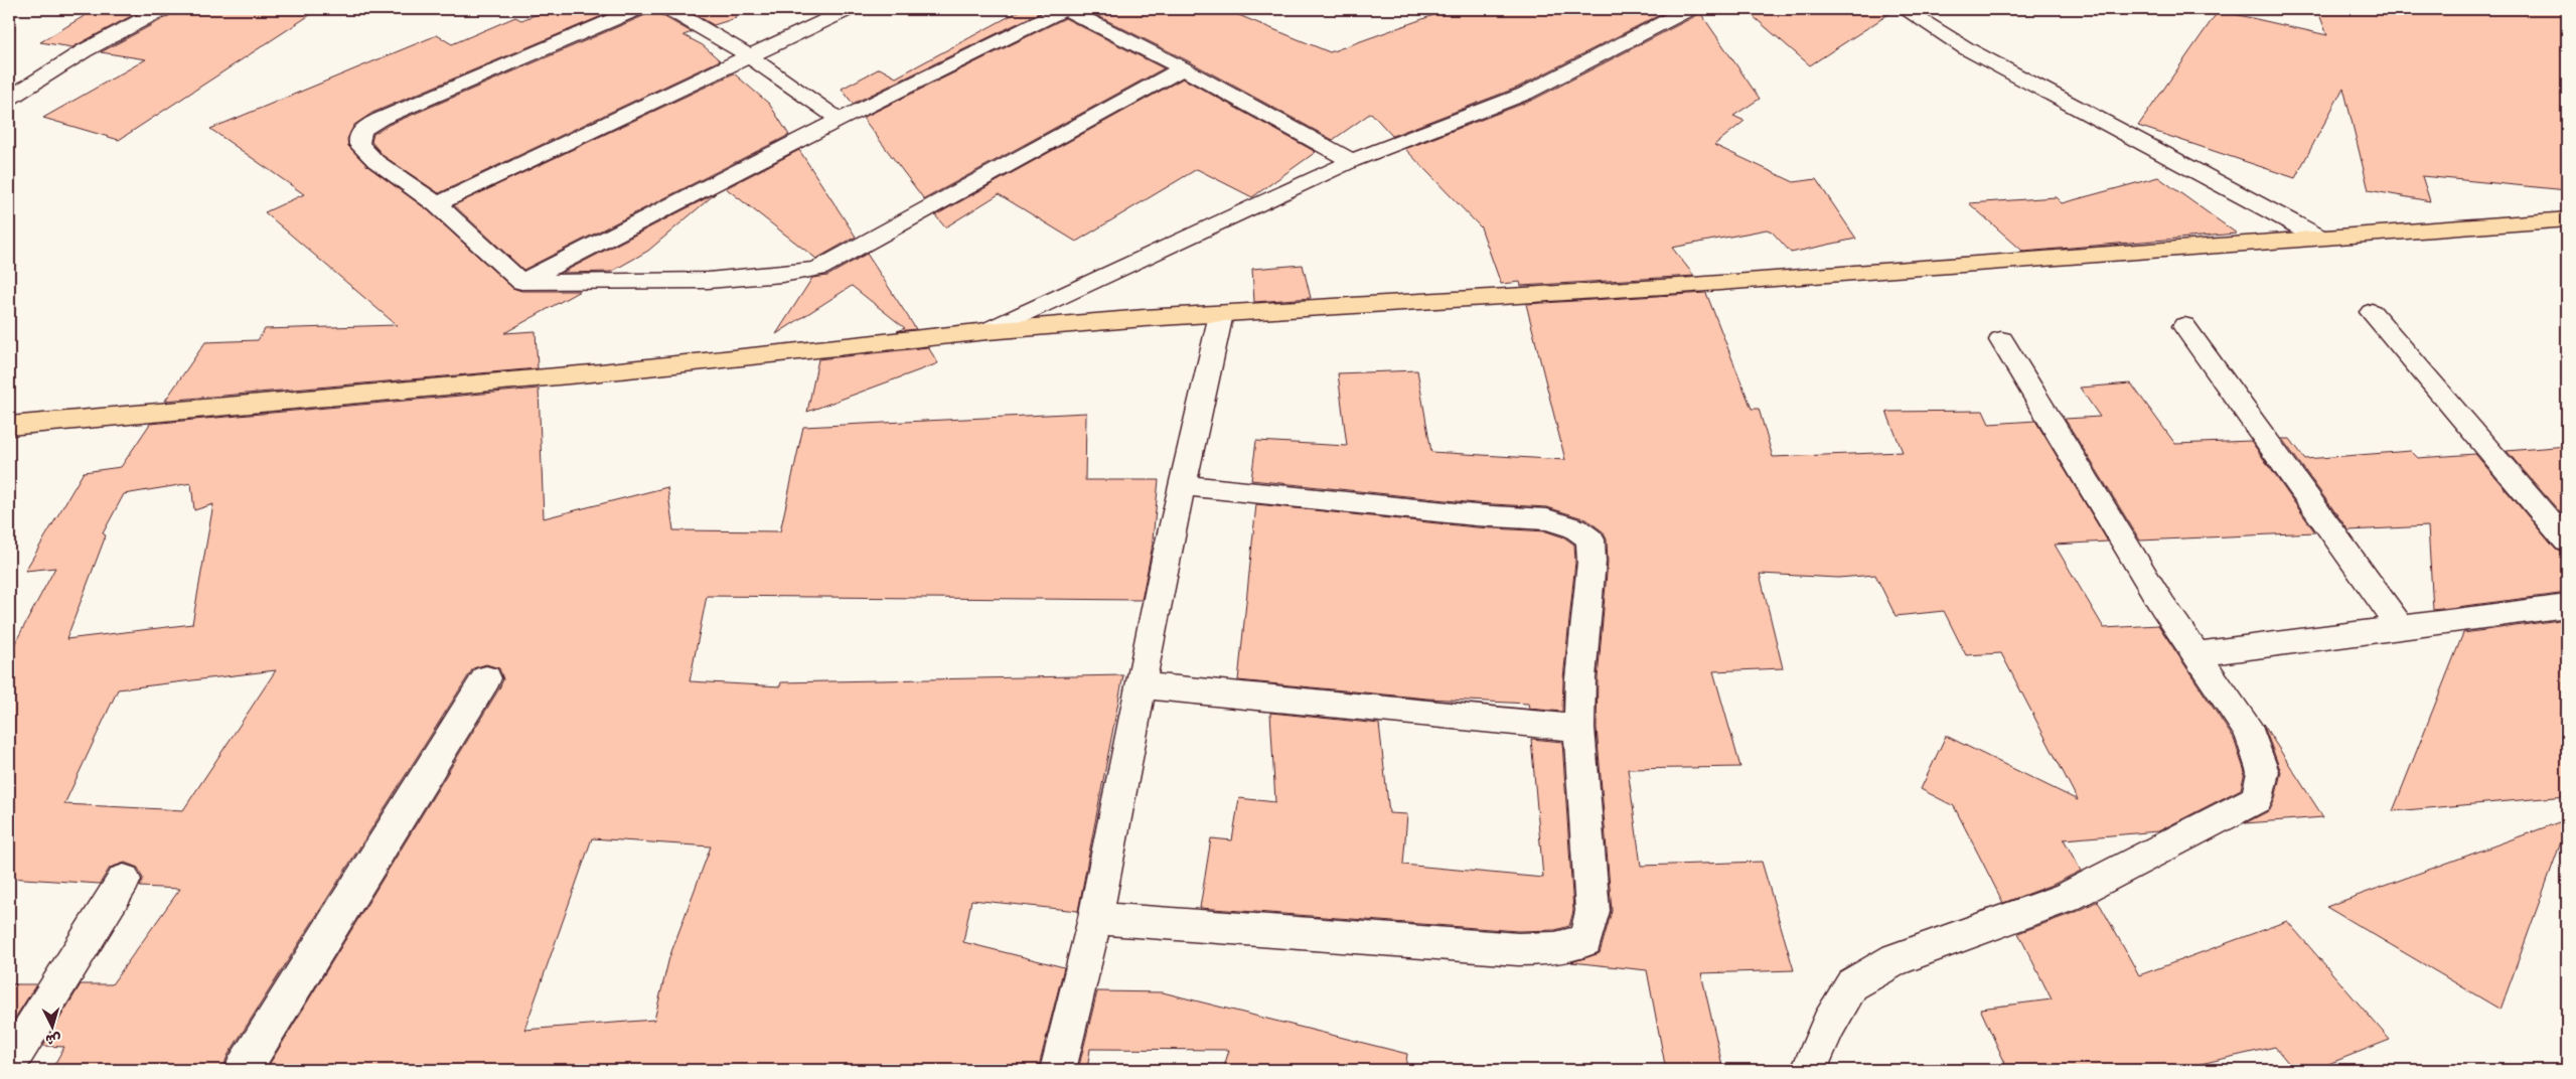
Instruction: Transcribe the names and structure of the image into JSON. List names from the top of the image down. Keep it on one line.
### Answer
{"north":"bottom"}
